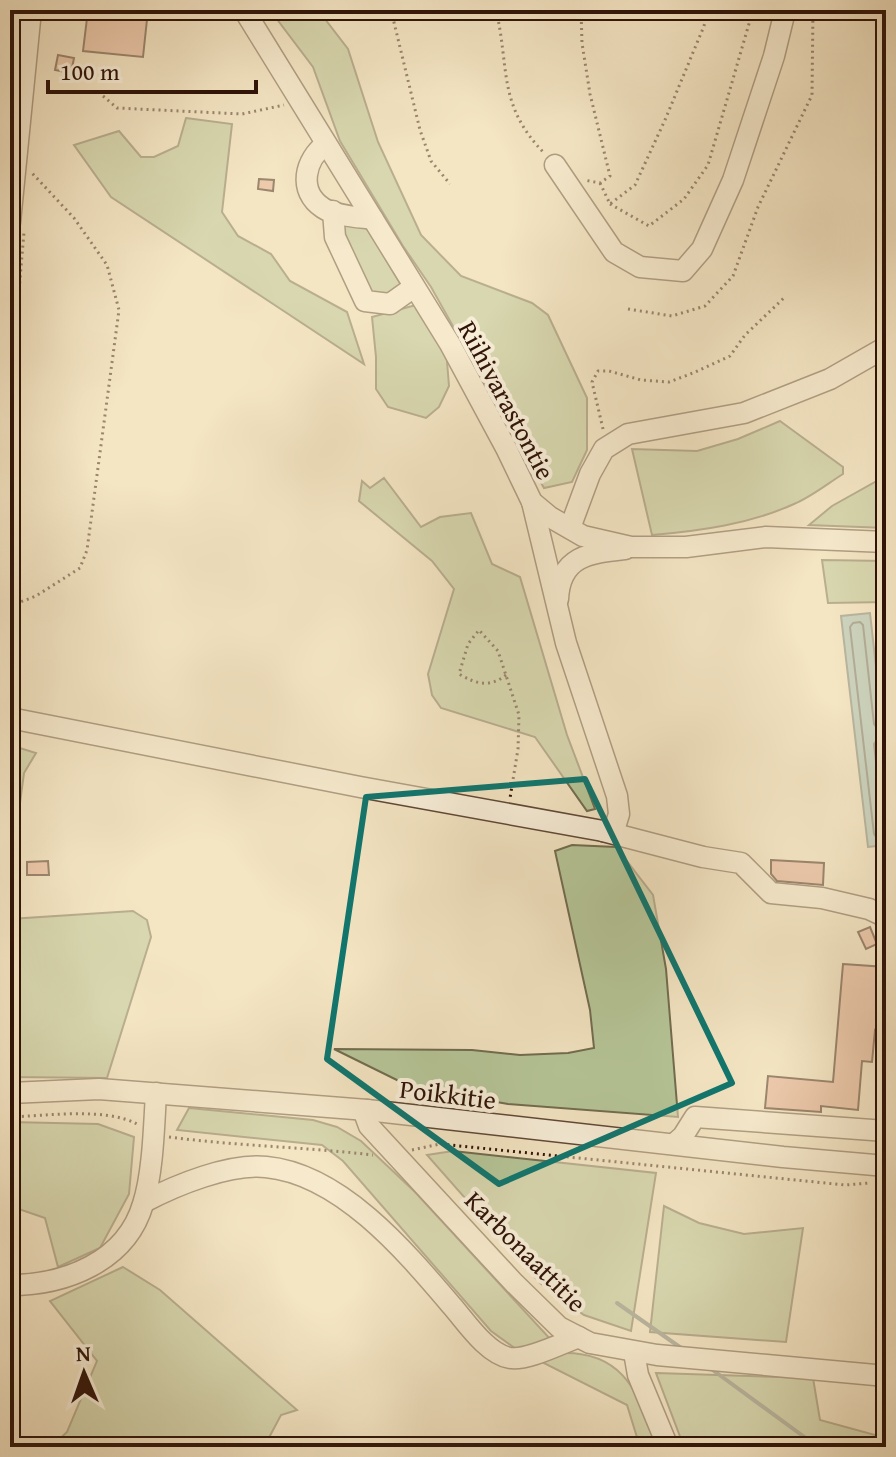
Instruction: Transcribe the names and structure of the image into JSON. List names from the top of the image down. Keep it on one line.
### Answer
{"streets":{"street":["Riihivarastontie","Poikkitie","Karbonaattitie"]},"crossings":[["Poikkitie","Karbonaattitie"]],"scale_bar":"100 m","north":"top"}
